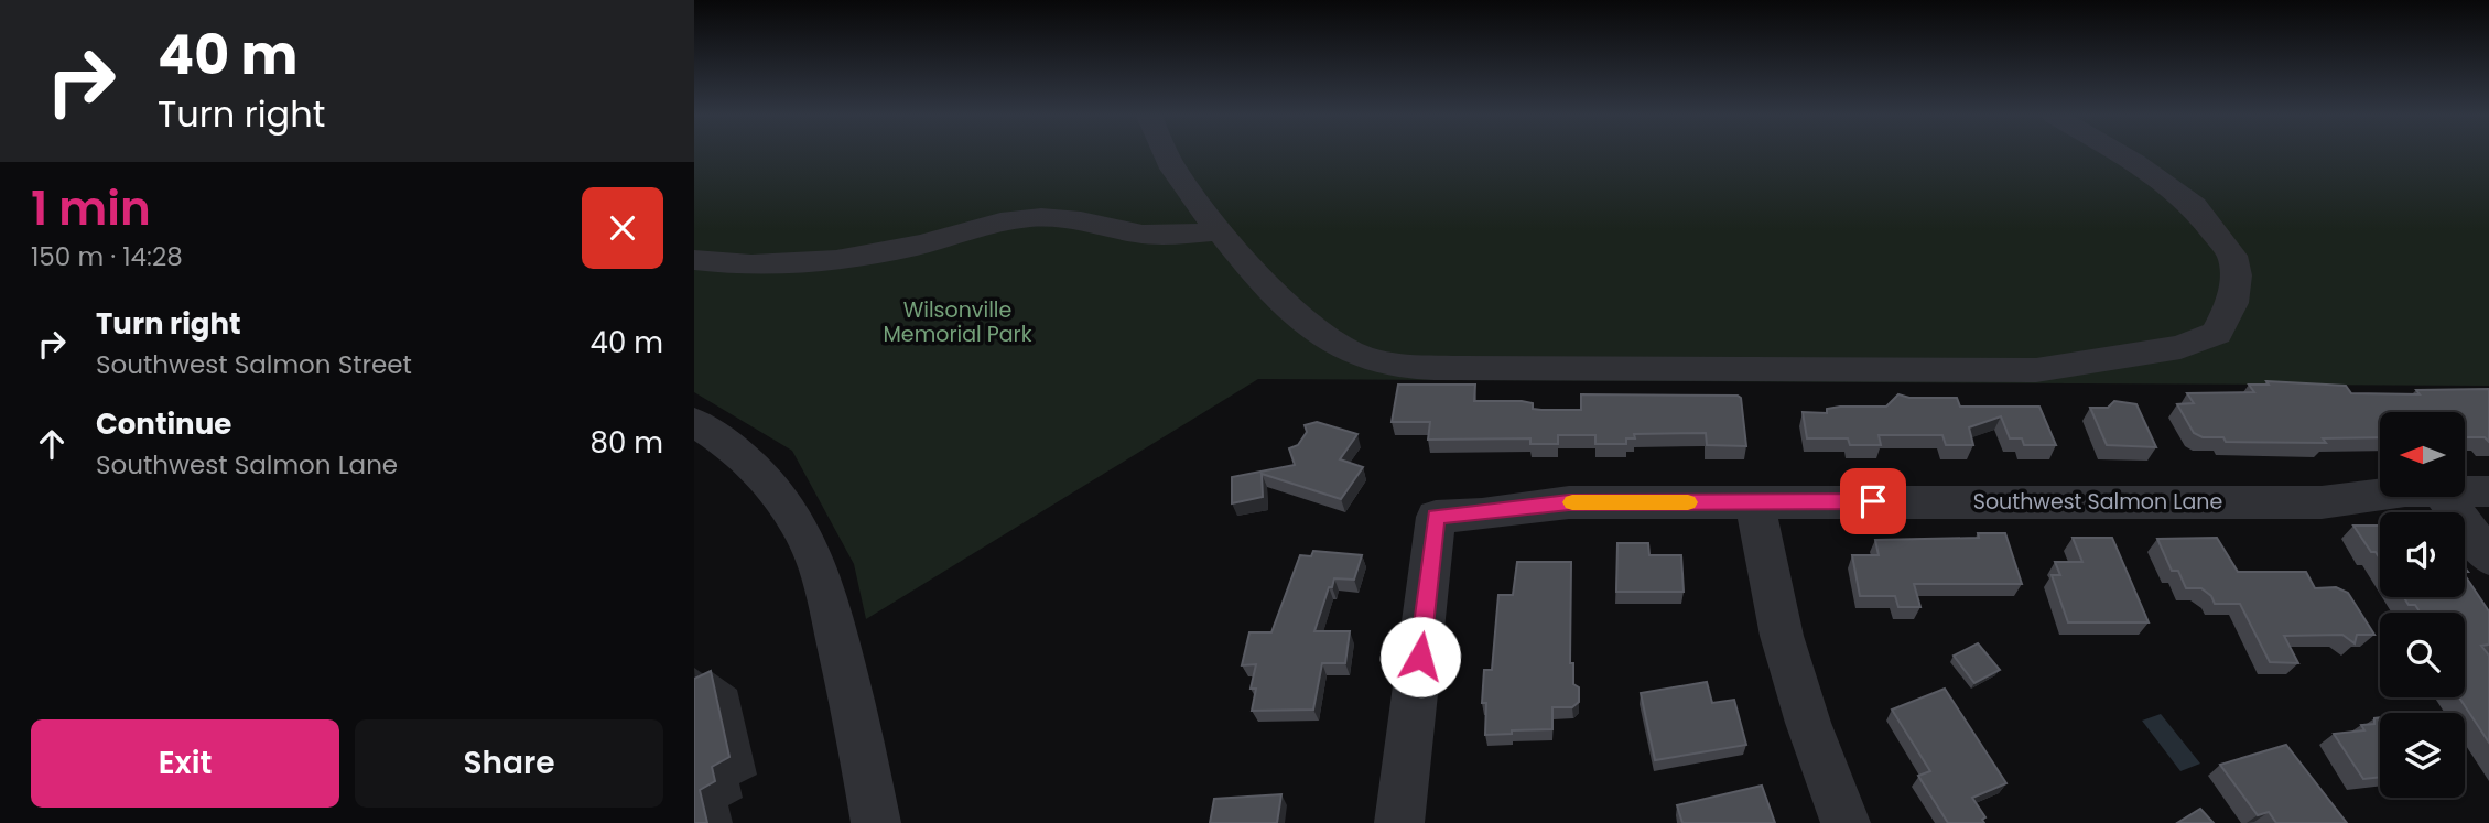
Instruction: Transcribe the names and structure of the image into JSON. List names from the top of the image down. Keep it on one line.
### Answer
{"streets":{"street":["Southwest Salmon Lane"]},"parks":["Wilsonville Memorial Park"],"north":"left","page":{"turn":["40 m","Turn right"],"heading":["1 min","150 m · 14:28"],"list":[{"name":"Turn right","note":"Southwest Salmon Street","value":"40 m"},{"name":"Continue","note":"Southwest Salmon Lane","value":"80 m"}],"buttons":["Exit","Share"]}}
